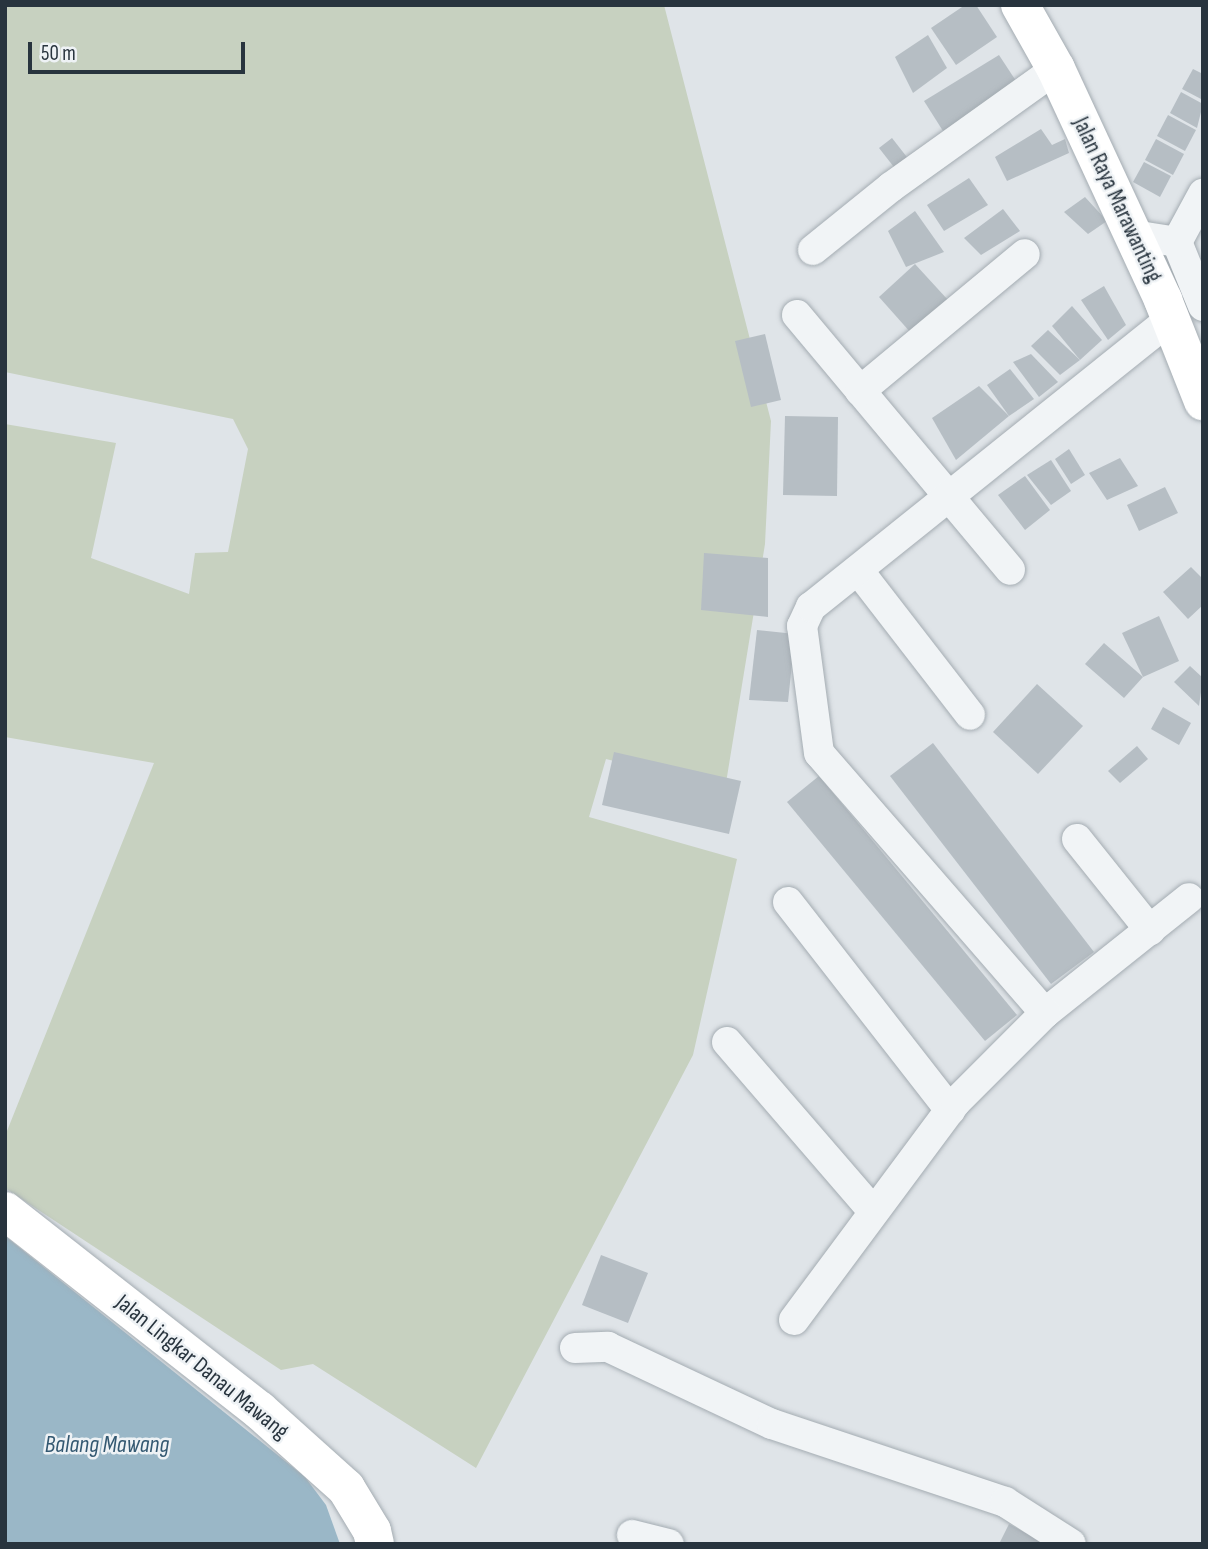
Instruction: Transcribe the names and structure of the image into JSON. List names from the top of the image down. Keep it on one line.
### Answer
{"streets":{"street":["Jalan Raya Marawanting","Jalan Lingkar Danau Mawang"]},"water":["Balang Mawang"],"scale_bar":"50 m"}
